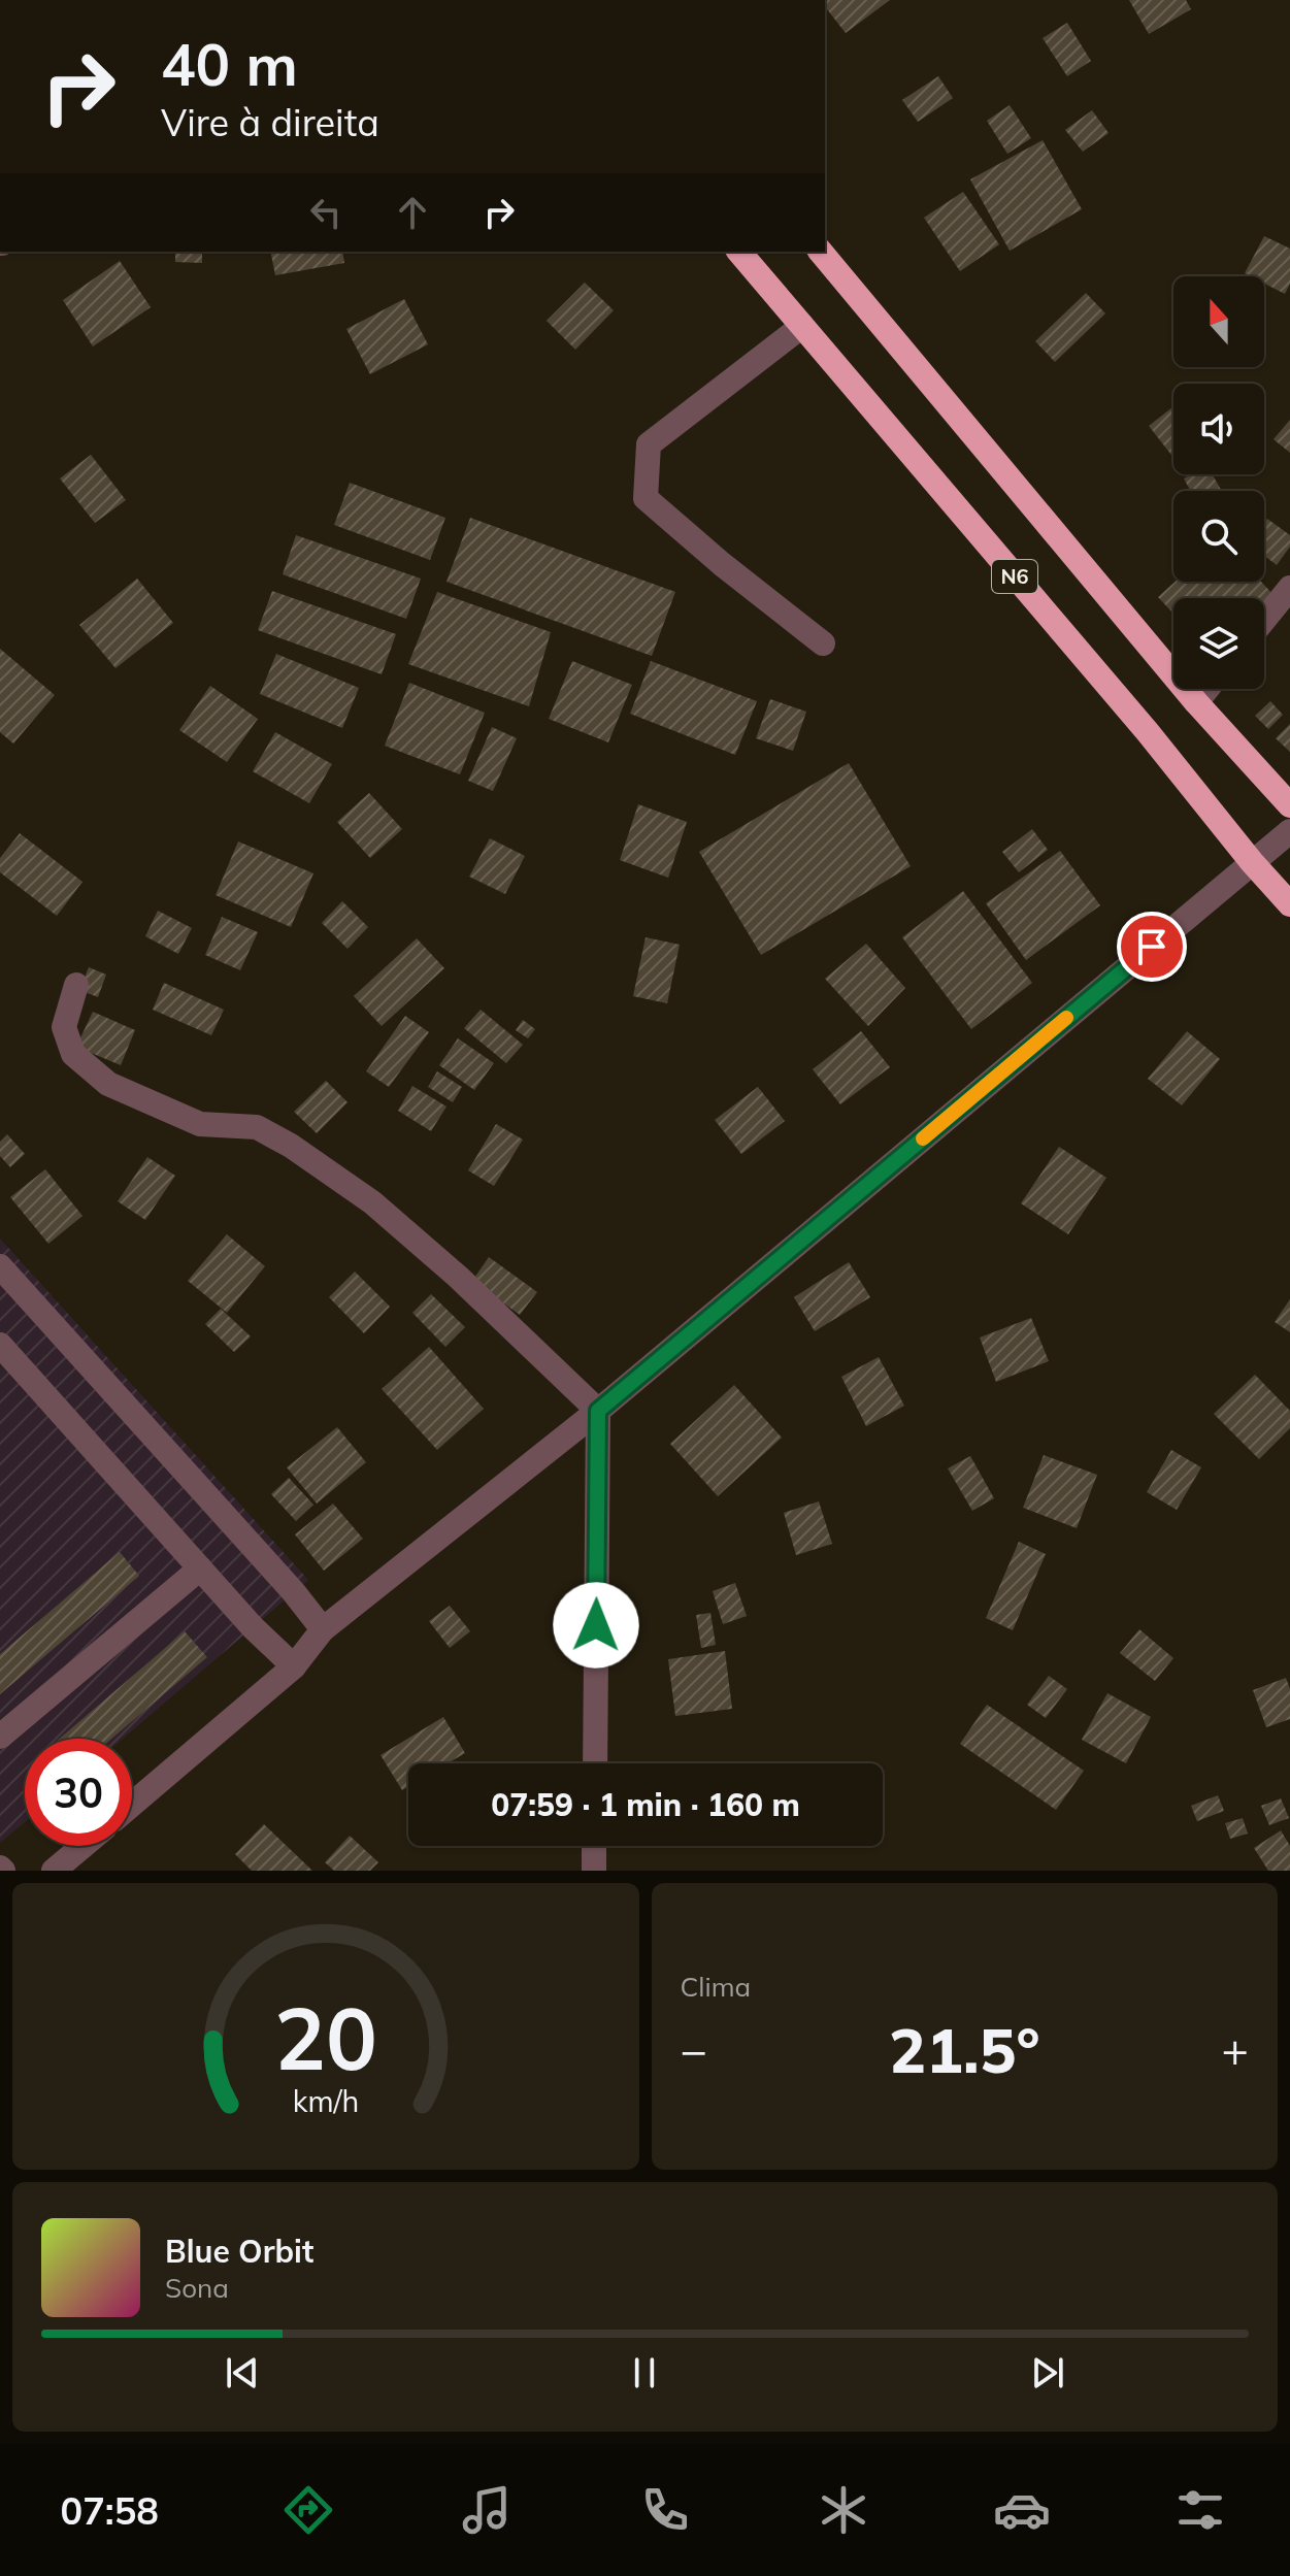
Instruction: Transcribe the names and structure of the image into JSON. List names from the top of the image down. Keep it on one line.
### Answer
{"streets":{"highway":["N6"]},"north":"top","page":{"turn":["40 m","Vire à direita"],"limit":"30","trip":"07:59 · 1 min · 160 m","tile":"Clima","heat":["−","21.5°","+"],"song":["Blue Orbit","Sona"],"tabs":"07:58","gauge":["20","km/h"]}}
